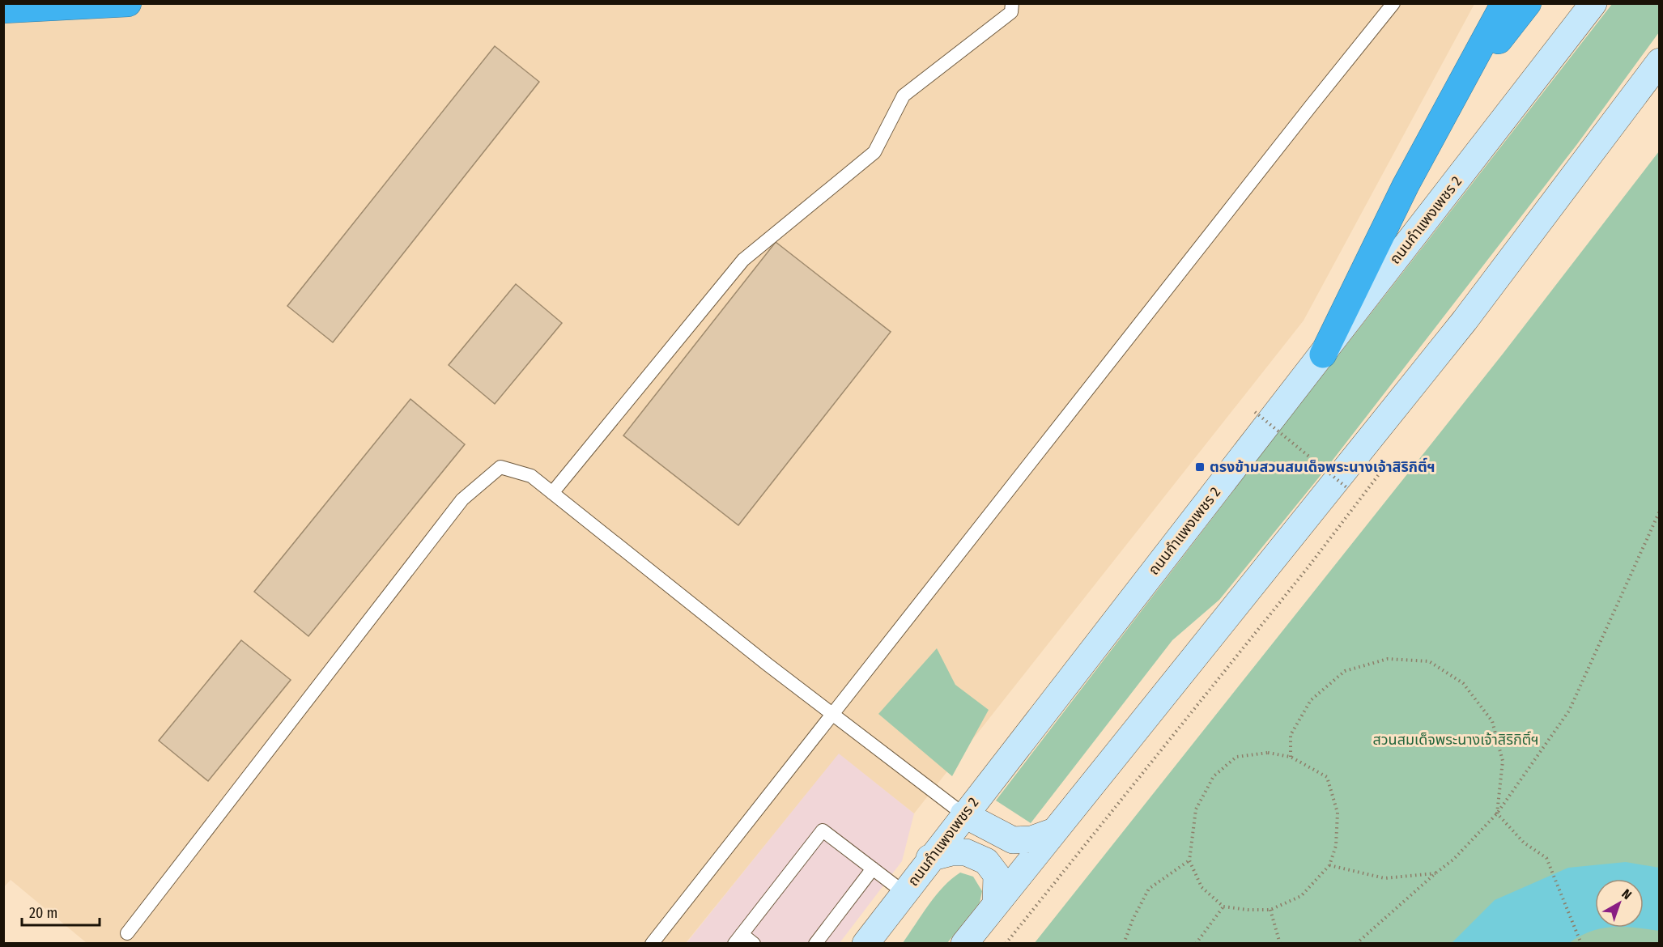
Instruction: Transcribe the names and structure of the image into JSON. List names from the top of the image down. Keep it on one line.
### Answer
{"streets":{"main road":["ถนนกำแพงเพชร 2"]},"parks":["สวนสมเด็จพระนางเจ้าสิริกิติ์ฯ"],"places":{"transit":["ตรงข้ามสวนสมเด็จพระนางเจ้าสิริกิติ์ฯ"]},"scale_bar":"20 m","north":"top right"}
